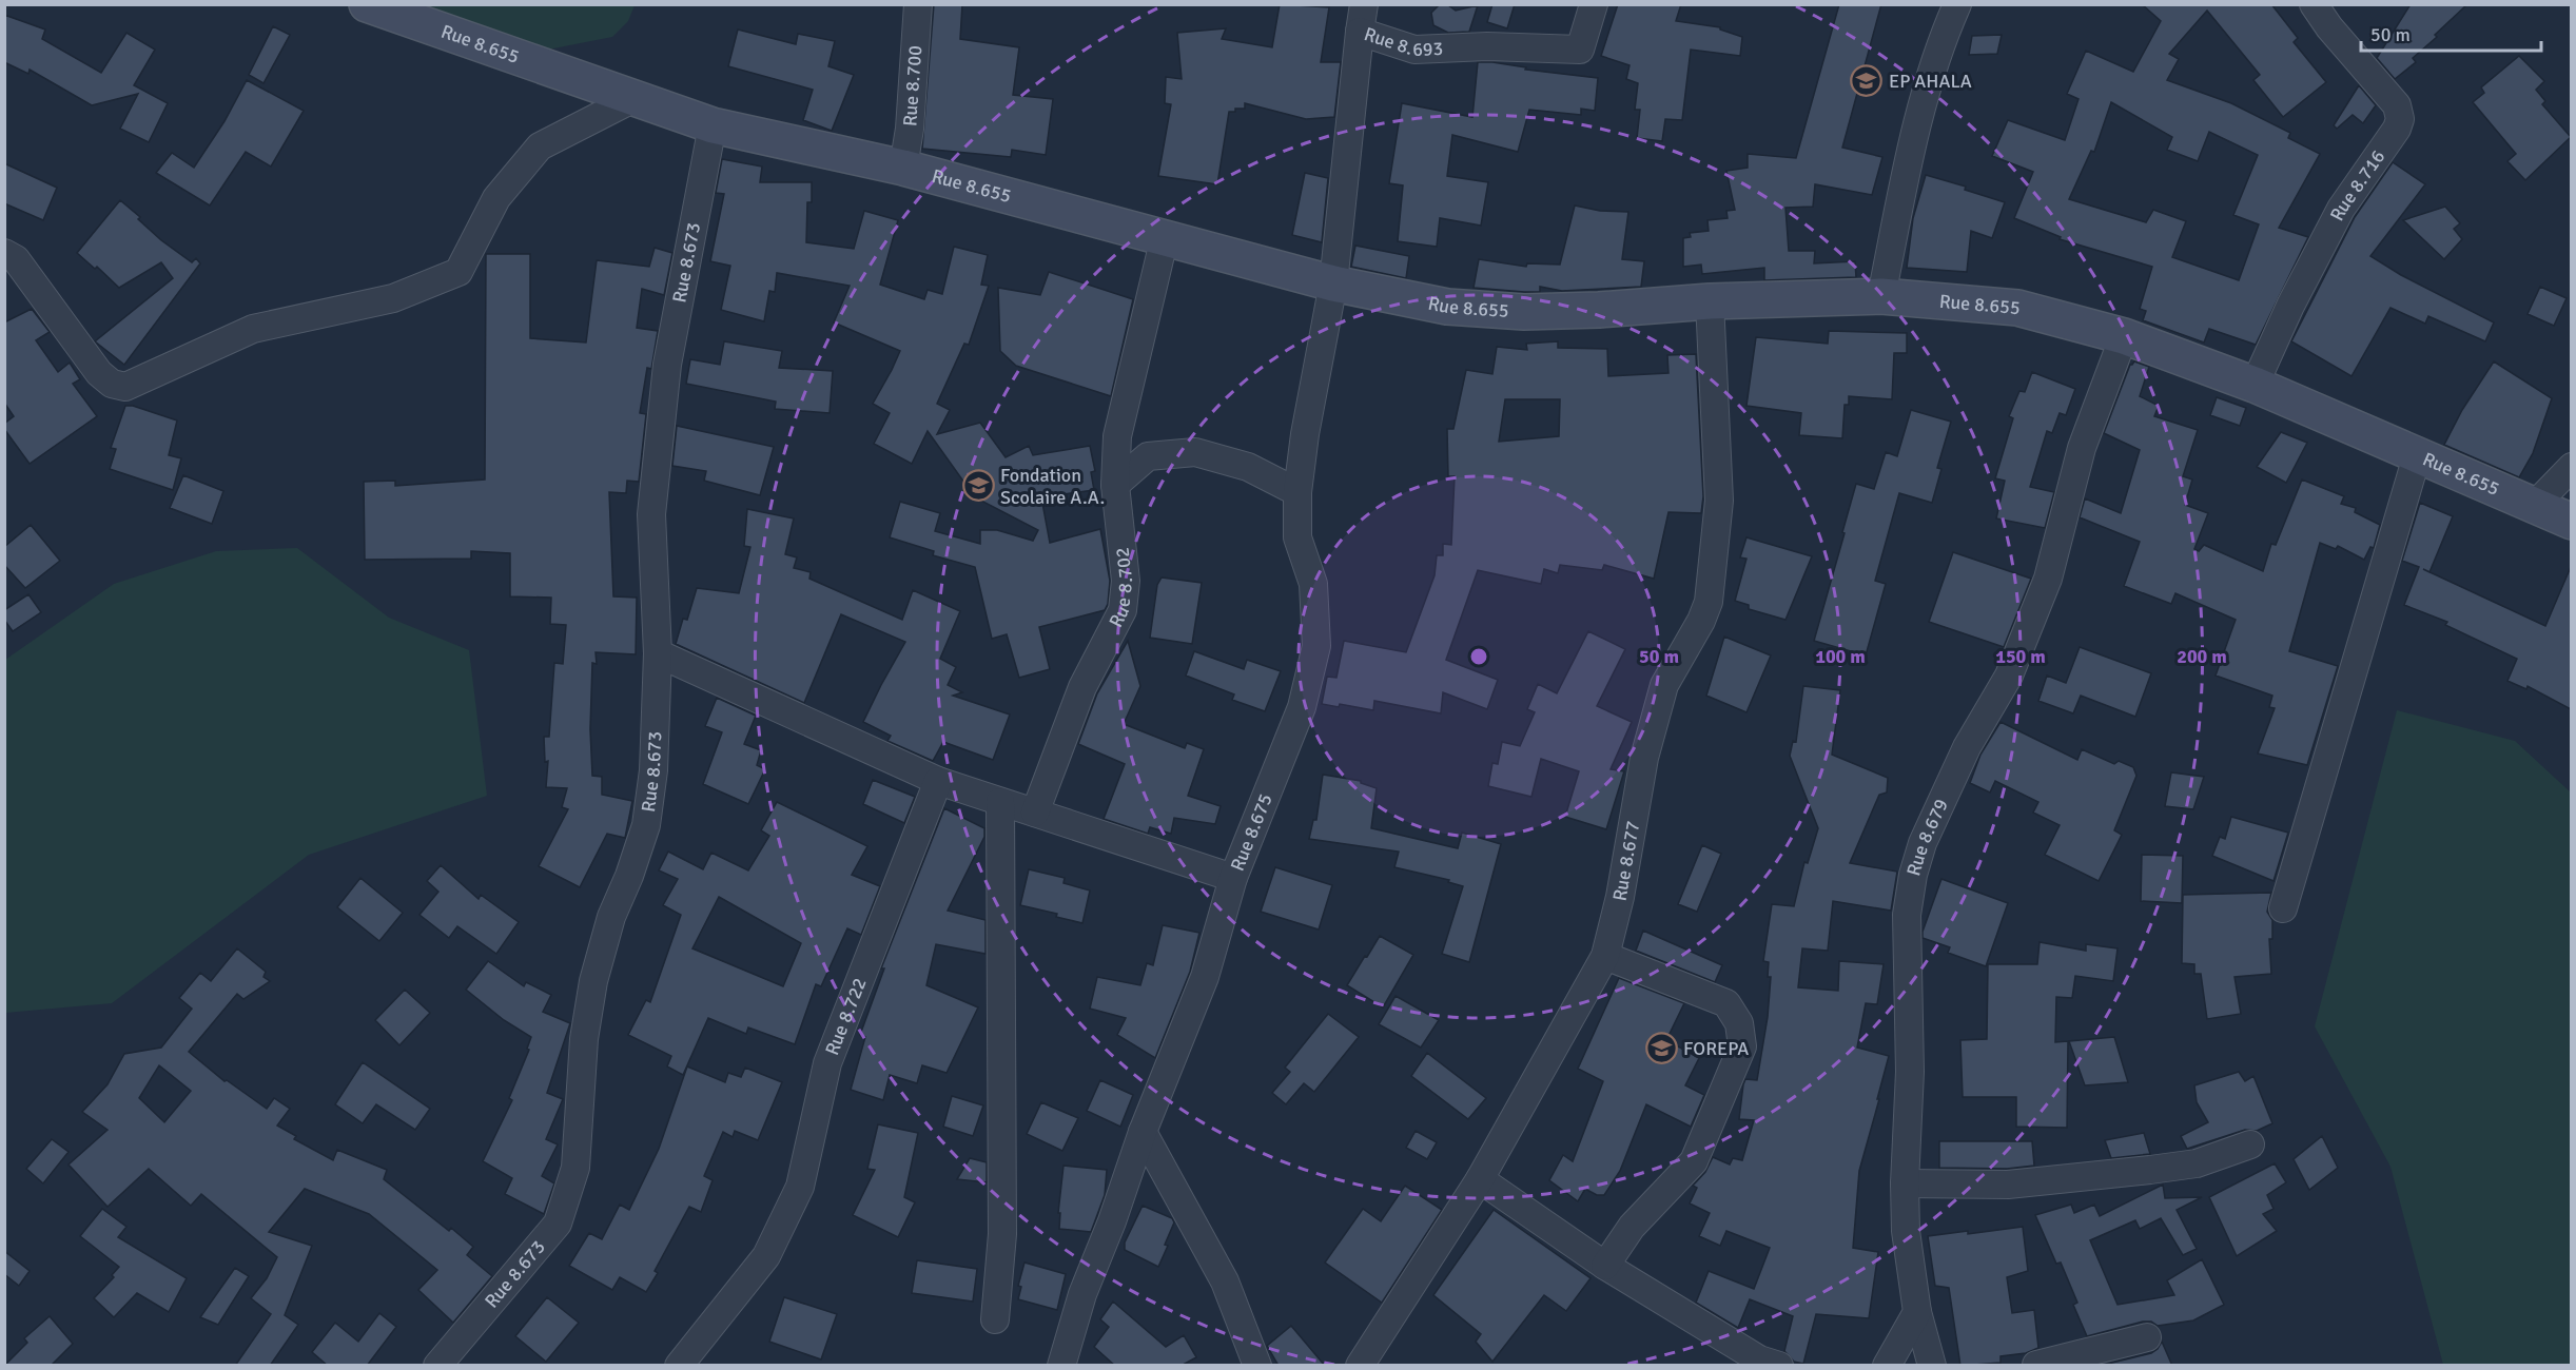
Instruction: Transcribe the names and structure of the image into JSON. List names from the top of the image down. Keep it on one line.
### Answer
{"streets":{"street":["Rue 8.693","Rue 8.655","Rue 8.700","Rue 8.716","Rue 8.673","Rue 8.702","Rue 8.675","Rue 8.679","Rue 8.677","Rue 8.722"]},"crossings":[["Rue 8.693","Rue 8.655"],["Rue 8.693","Rue 8.675"],["Rue 8.655","Rue 8.700"],["Rue 8.655","Rue 8.716"],["Rue 8.655","Rue 8.673"],["Rue 8.655","Rue 8.702"],["Rue 8.655","Rue 8.675"],["Rue 8.655","Rue 8.679"],["Rue 8.655","Rue 8.677"]],"places":{"school or university":["EP AHALA","Fondation Scolaire A.A.","FOREPA"]},"scale_bar":"50 m","rings":["50 m","100 m","150 m","200 m"]}
